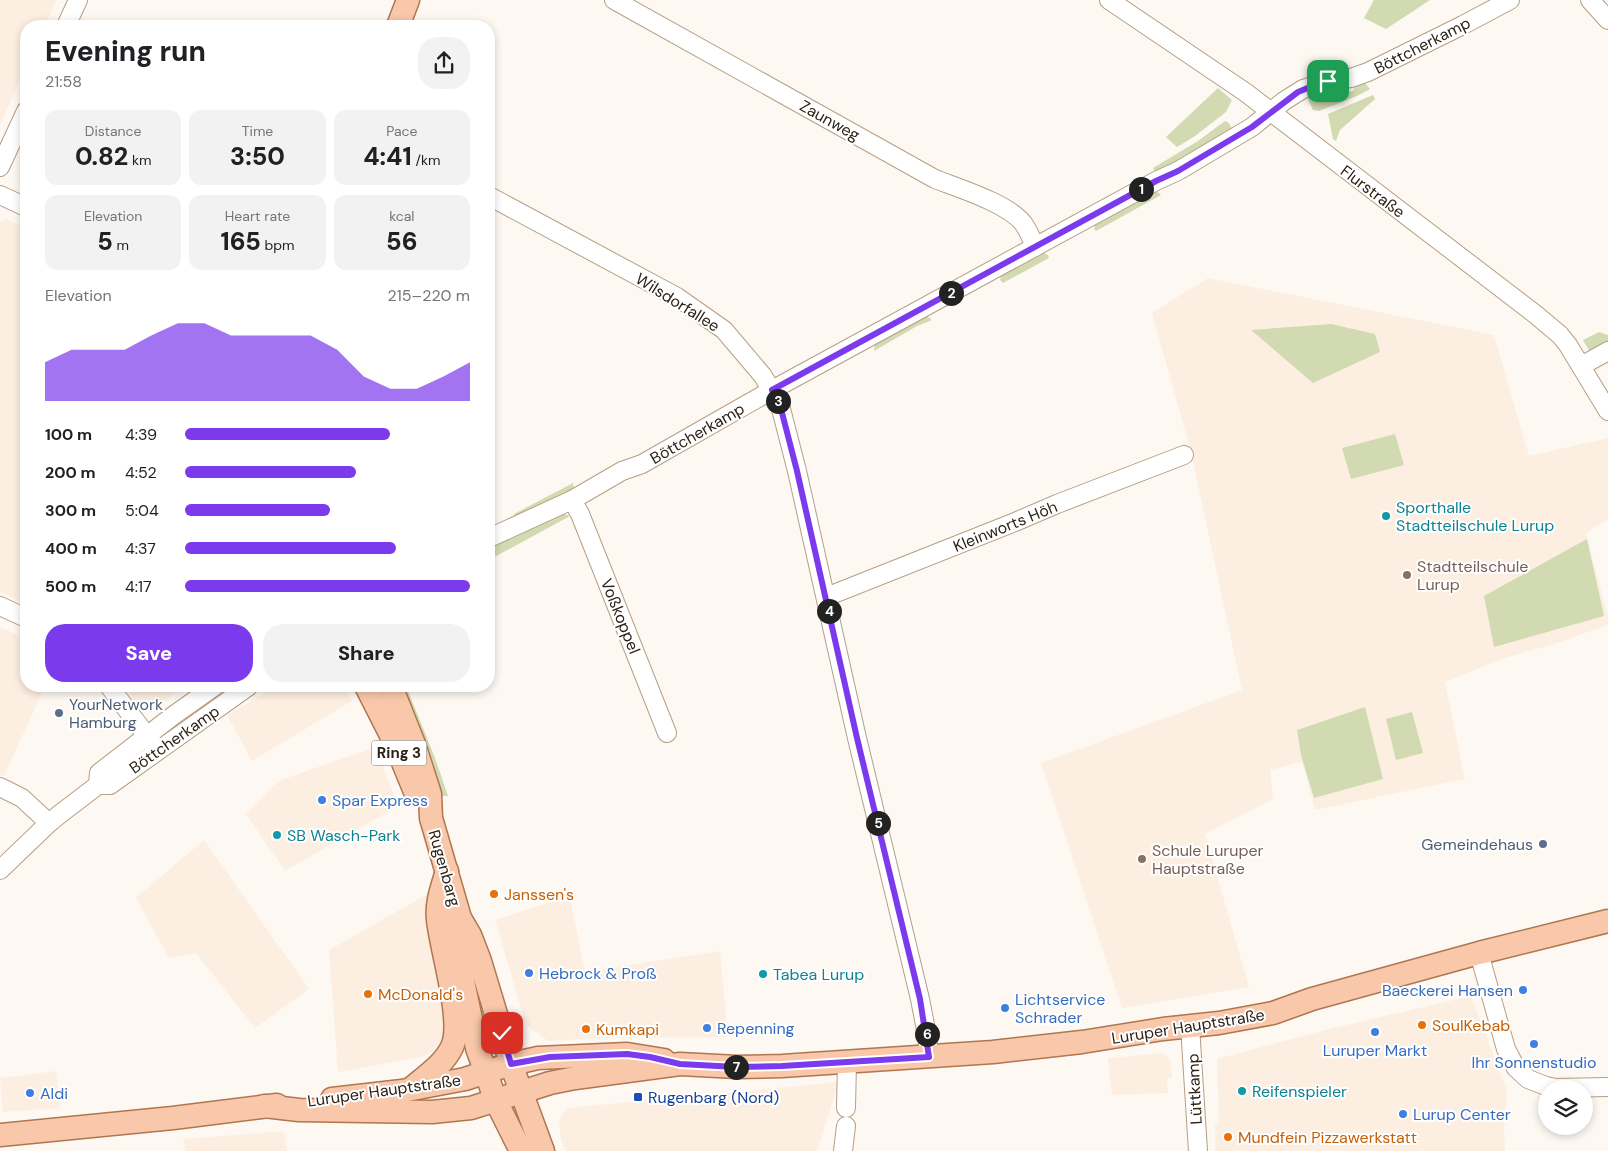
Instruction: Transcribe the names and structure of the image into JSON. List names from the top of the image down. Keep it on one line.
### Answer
{"streets":{"main road":["Ring 3","Rugenbarg","Luruper Hauptstraße"],"street":["Böttcherkamp","Zaunweg","Flurstraße","Wilsdorfallee","Kleinworts Höh","Voßkoppel","Lüttkamp"]},"crossings":[["Böttcherkamp","Zaunweg"],["Böttcherkamp","Flurstraße"],["Böttcherkamp","Wilsdorfallee"],["Böttcherkamp","Voßkoppel"],["Wilsdorfallee","Kleinworts Höh"],["Wilsdorfallee","Luruper Hauptstraße"],["Ring 3","Rugenbarg"],["Ring 3","Luruper Hauptstraße"],["Rugenbarg","Luruper Hauptstraße"],["Luruper Hauptstraße","Lüttkamp"]],"places":{"other":["Sporthalle Stadtteilschule Lurup","Stadtteilschule Lurup","YourNetwork Hamburg","Spar Express","SB Wasch-Park","Gemeindehaus","Schule Luruper Hauptstraße","Janssen's","Hebrock & Proß","Tabea Lurup","Baeckerei Hansen","McDonald's","Lichtservice Schrader","SoulKebab","Repenning","Kumkapi","Luruper Markt","Ihr Sonnenstudio","Reifenspieler","Aldi","Lurup Center","Mundfein Pizzawerkstatt"],"transit":["Rugenbarg (Nord)"]},"page":{"heading":["Evening run","21:58"],"stats":[["Distance","0.82 km"],["Time","3:50"],["Pace","4:41 /km"],["Elevation","5 m"],["Heart rate","165 bpm"],["kcal","56"]],"pins":["1","2","3","4","5","6","7"],"chart":["Elevation","215–220 m"],"list":[{"name":"100 m","note":"4:39"},{"name":"200 m","note":"4:52"},{"name":"300 m","note":"5:04"},{"name":"400 m","note":"4:37"},{"name":"500 m","note":"4:17"}],"buttons":["Save","Share"]}}
